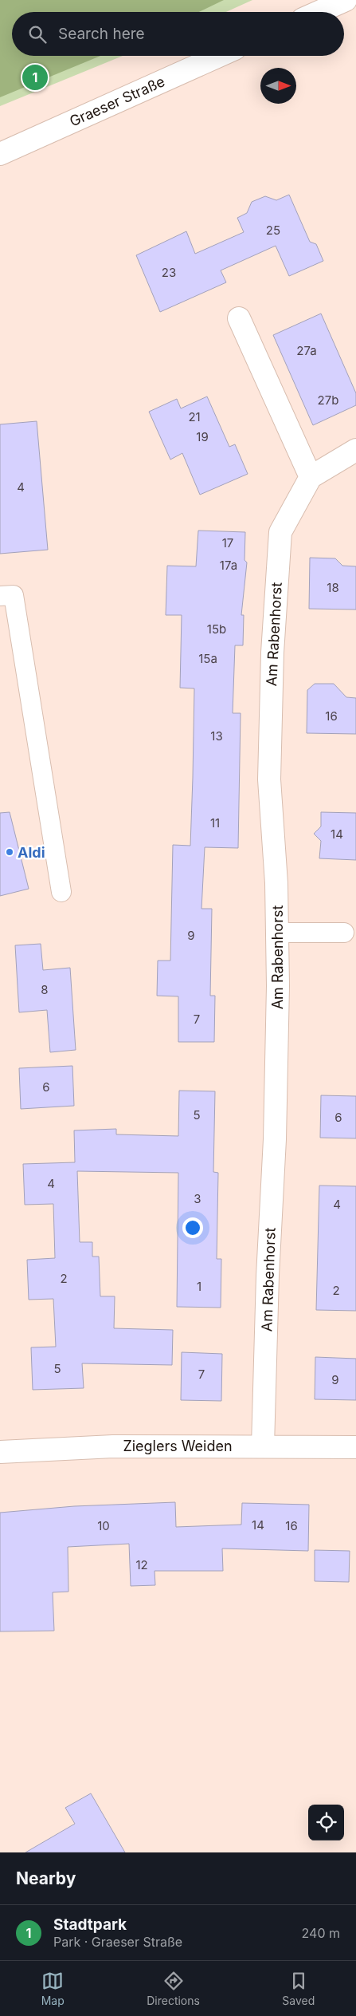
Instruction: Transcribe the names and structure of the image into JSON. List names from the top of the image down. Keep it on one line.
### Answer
{"streets":{"street":["Graeser Straße","Am Rabenhorst","Zieglers Weiden"]},"crossings":[["Am Rabenhorst","Zieglers Weiden"]],"places":["Aldi"],"house_numbers":["25","23","27a","27b","21","19","4","17","17a","18","15b","15a","16","13","11","14","9","8","7","6","5","6","4","3","4","2","1","2","5","7","9","14","10","16","12"],"north":"right","page":{"search":"Search here","pins":"1","heading":"Nearby","list":[{"mark":"1","name":"Stadtpark","note":"Park · Graeser Straße","value":"240 m"}],"nav":["Map","Directions","Saved"]}}
